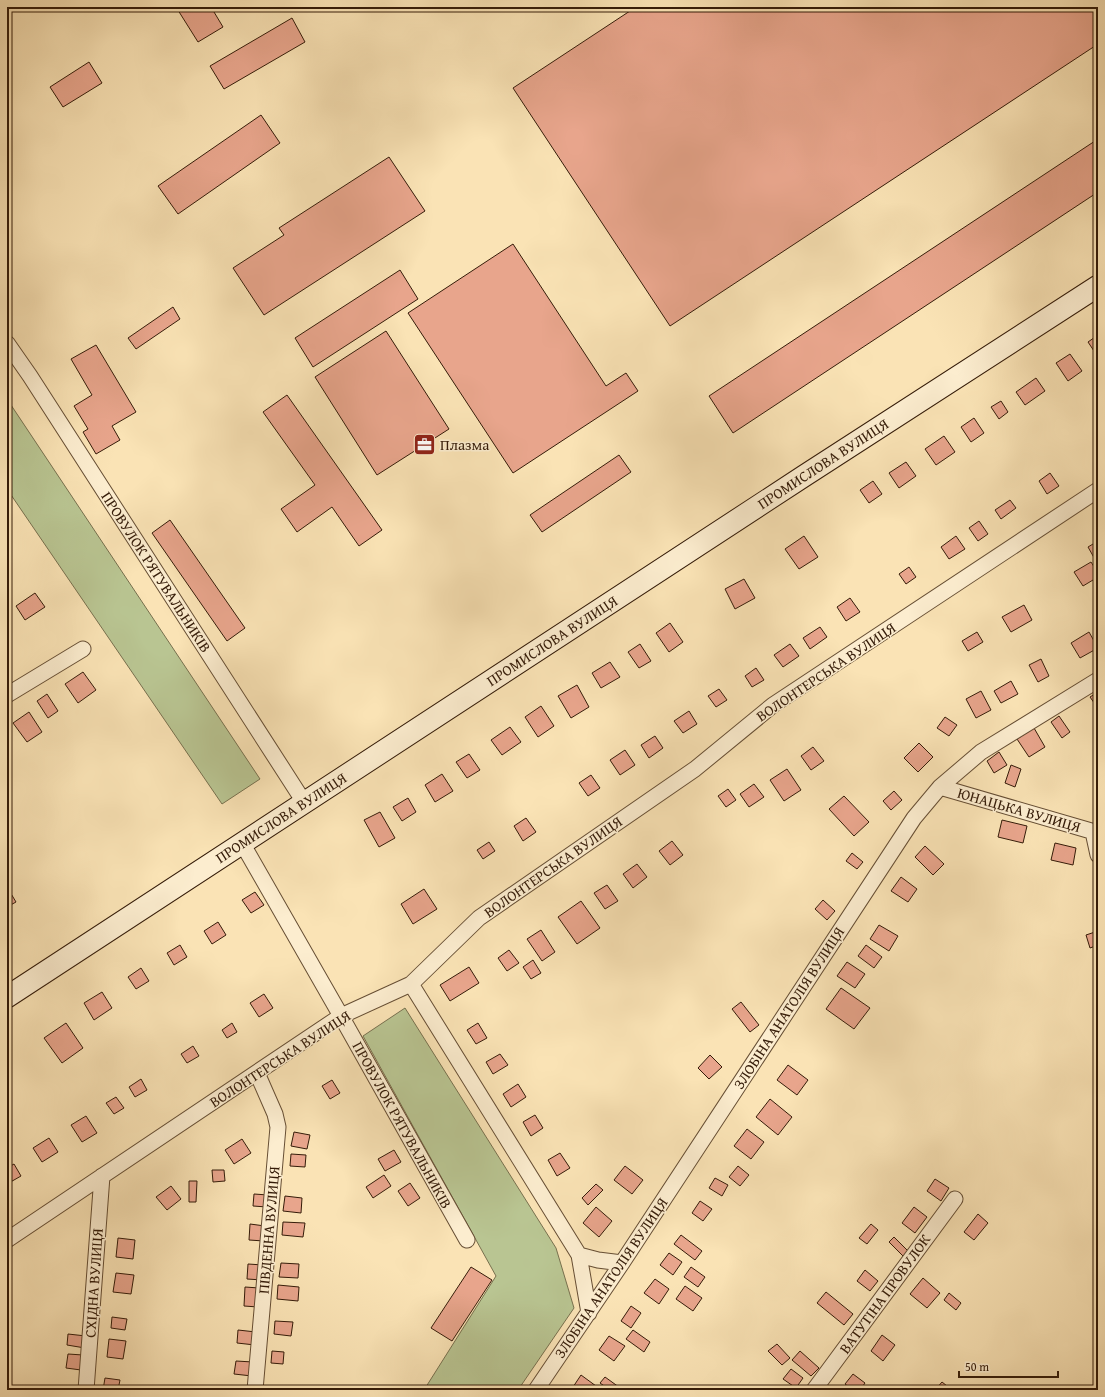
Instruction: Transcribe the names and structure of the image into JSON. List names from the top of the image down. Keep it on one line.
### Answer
{"streets":{"street":["ПРОМИСЛОВА ВУЛИЦЯ","ПРОВУЛОК РЯТУВАЛЬНИКІВ","ВОЛОНТЕРСЬКА ВУЛИЦЯ","ЮНАЦЬКА ВУЛИЦЯ","ЗЛОБІНА АНАТОЛІЯ ВУЛИЦЯ","ПІВДЕННА ВУЛИЦЯ","СХІДНА ВУЛИЦЯ","ВАТУТІНА ПРОВУЛОК"]},"crossings":[["ПРОМИСЛОВА ВУЛИЦЯ","ПРОВУЛОК РЯТУВАЛЬНИКІВ"],["ПРОВУЛОК РЯТУВАЛЬНИКІВ","ВОЛОНТЕРСЬКА ВУЛИЦЯ"],["ВОЛОНТЕРСЬКА ВУЛИЦЯ","ПІВДЕННА ВУЛИЦЯ"],["ВОЛОНТЕРСЬКА ВУЛИЦЯ","СХІДНА ВУЛИЦЯ"],["ЮНАЦЬКА ВУЛИЦЯ","ЗЛОБІНА АНАТОЛІЯ ВУЛИЦЯ"]],"places":{"office":["Плазма"]},"scale_bar":"50 m"}
